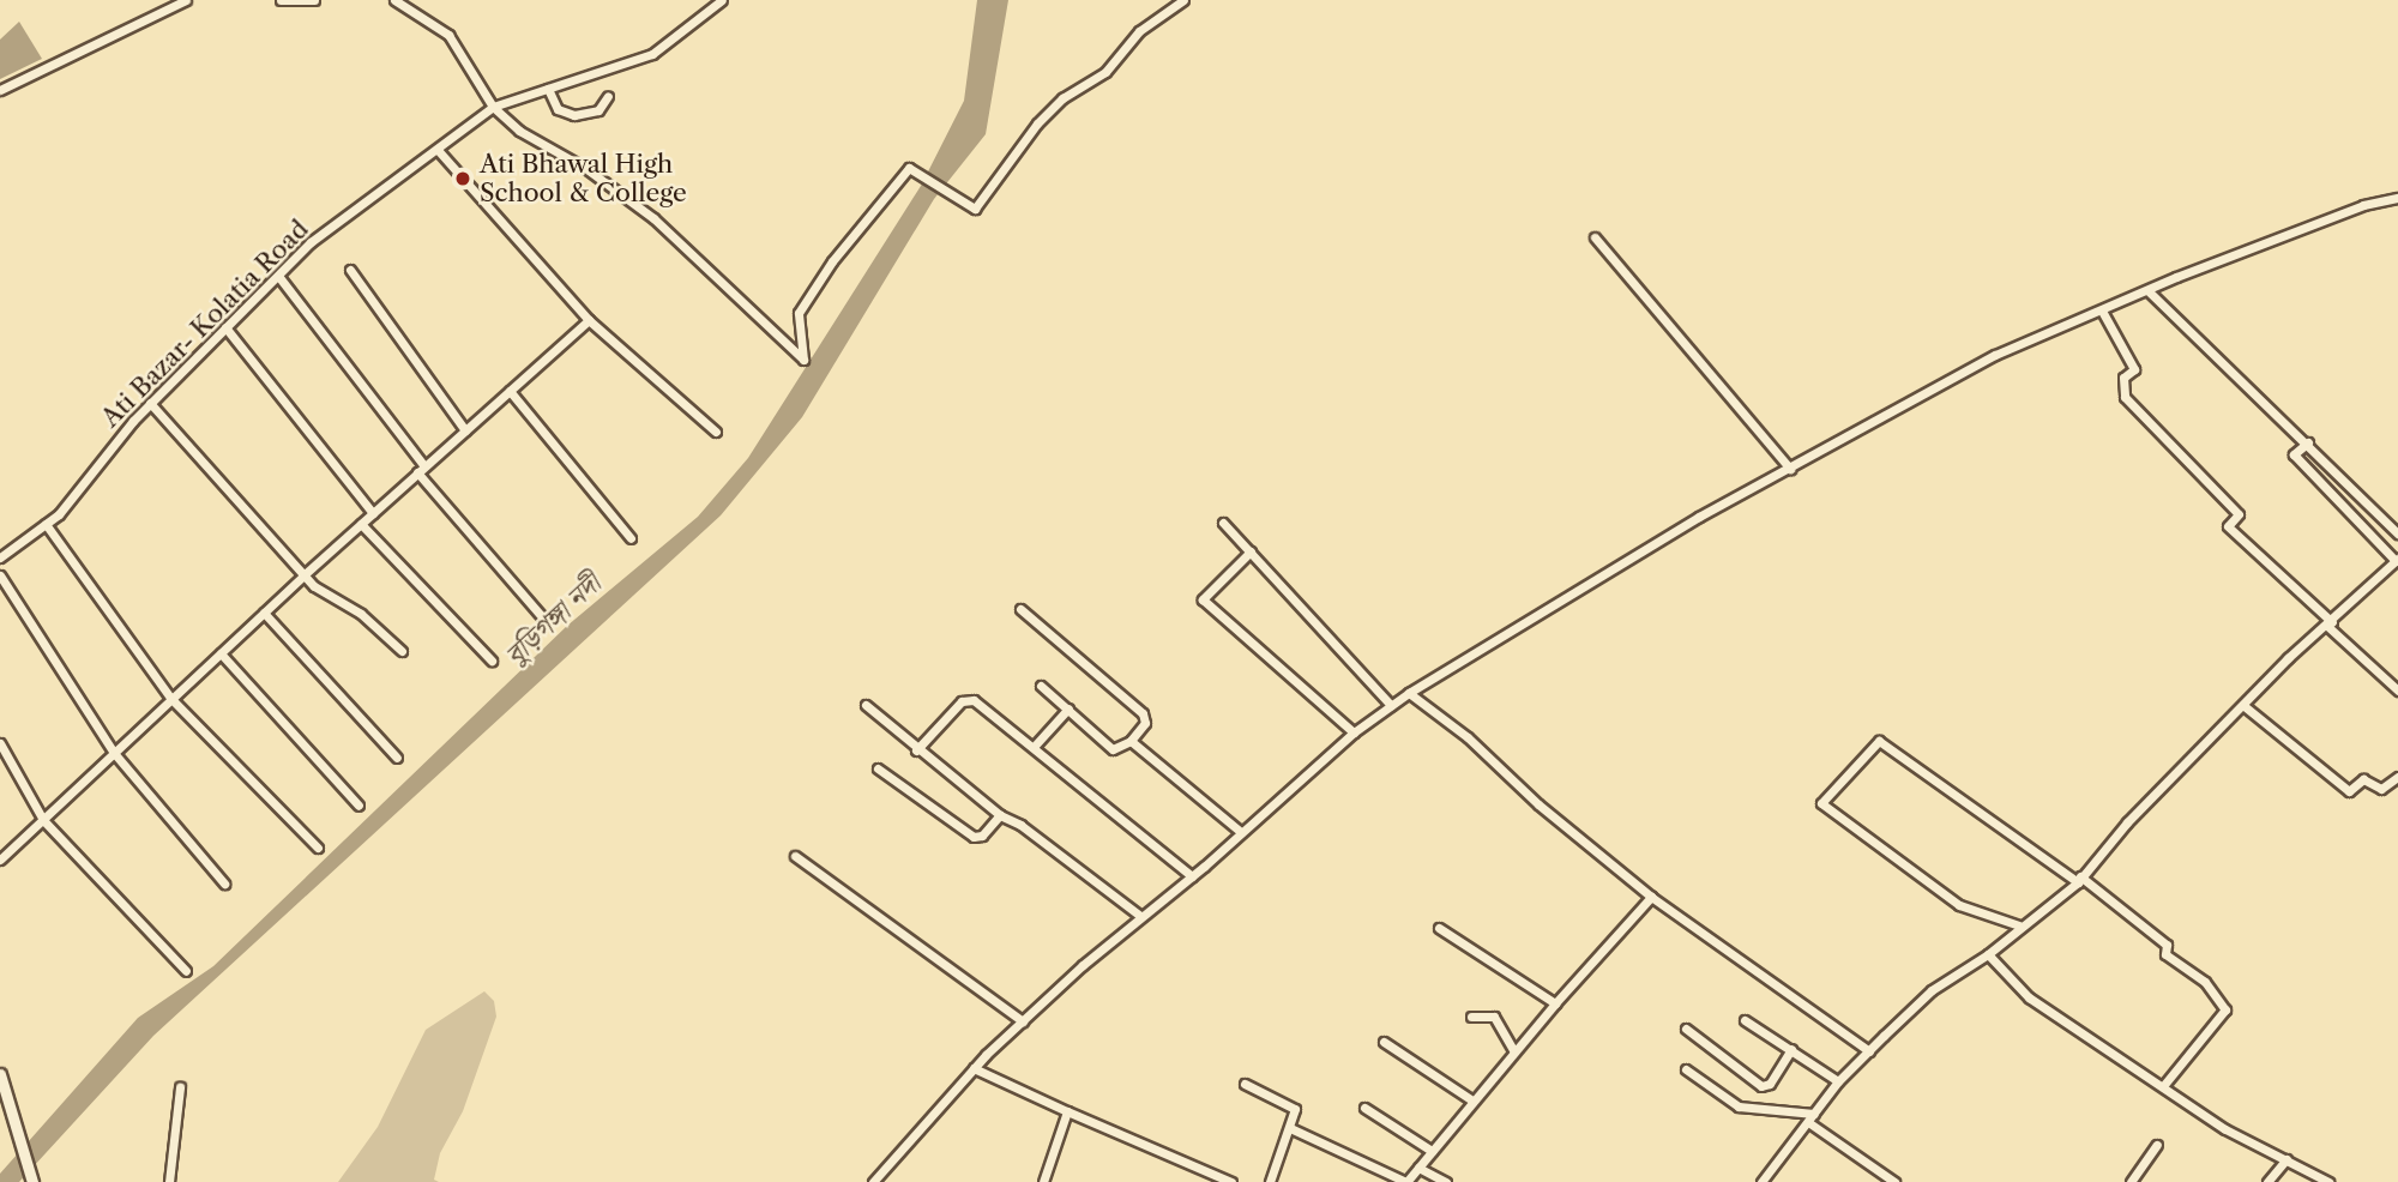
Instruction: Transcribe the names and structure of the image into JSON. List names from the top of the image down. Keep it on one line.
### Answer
{"streets":{"street":["Ati Bazar- Kolatia Road"]},"water":["বুড়িগঙ্গা নদী"],"places":["Ati Bhawal High School & College"]}
